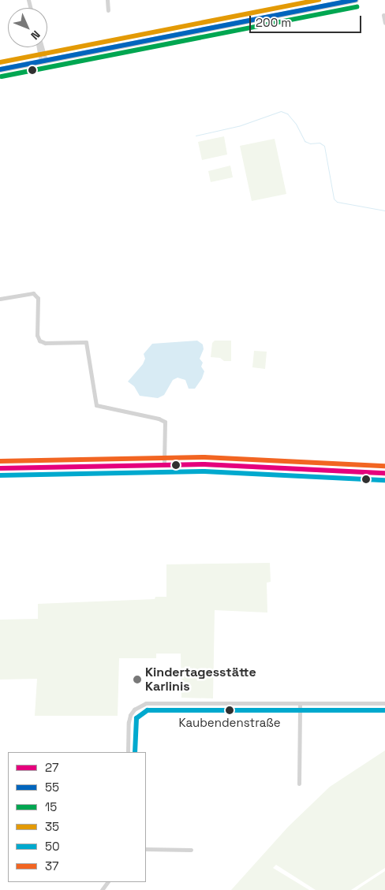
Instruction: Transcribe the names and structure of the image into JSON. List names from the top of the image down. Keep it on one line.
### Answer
{"places":["Kindertagesstätte Karlinis","Kaubendenstraße"],"lines":["transit line 55","transit line 35","transit line 15","transit line 37","transit line 27","transit line 50"],"legend":["27","55","15","35","50","37"],"scale_bar":"200 m","north":"bottom right"}
